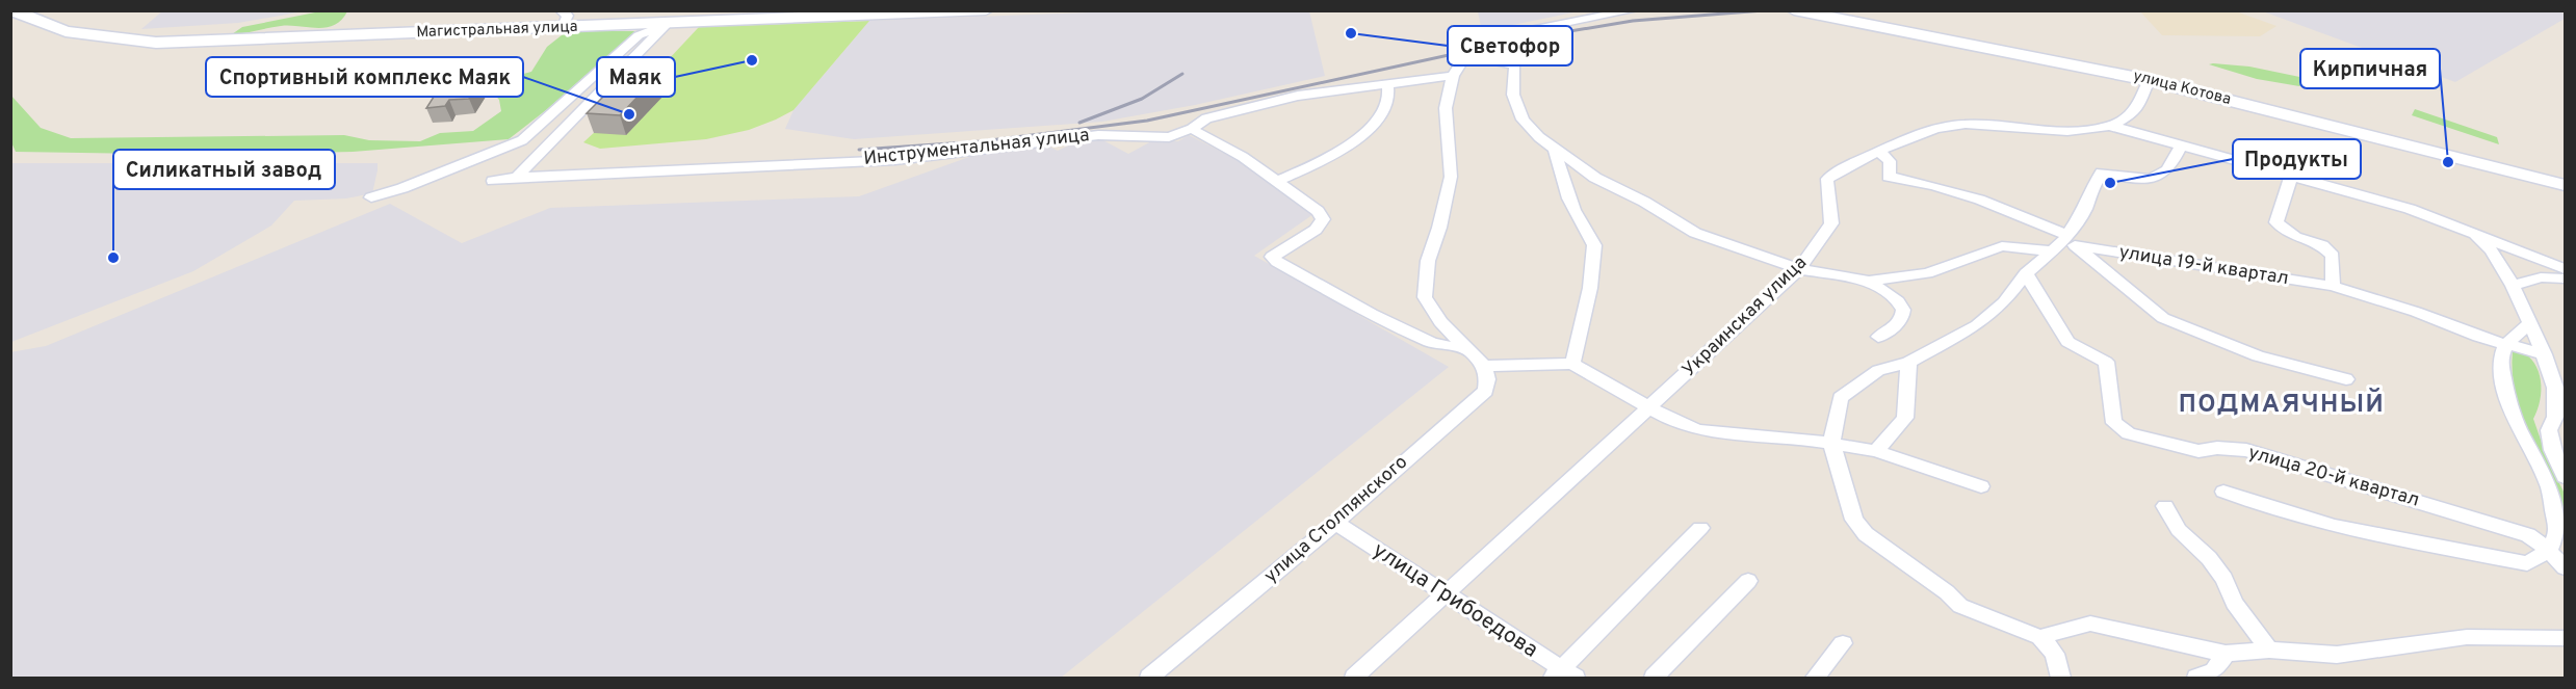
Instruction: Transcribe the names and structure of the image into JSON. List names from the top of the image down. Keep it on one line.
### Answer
{"streets":{"street":["Магистральная улица","улица Котова","Инструментальная улица","улица 19-й квартал","Украинская улица","улица 20-й квартал","улица Столпянского","улица Грибоедова"]},"crossings":[["улица 19-й квартал","Украинская улица"],["Украинская улица","улица Грибоедова"],["улица Столпянского","улица Грибоедова"]],"districts":["ПОДМАЯЧНЫЙ"],"places":["Светофор","Маяк","Спортивный комплекс Маяк","Кирпичная","Продукты","Силикатный завод"]}
